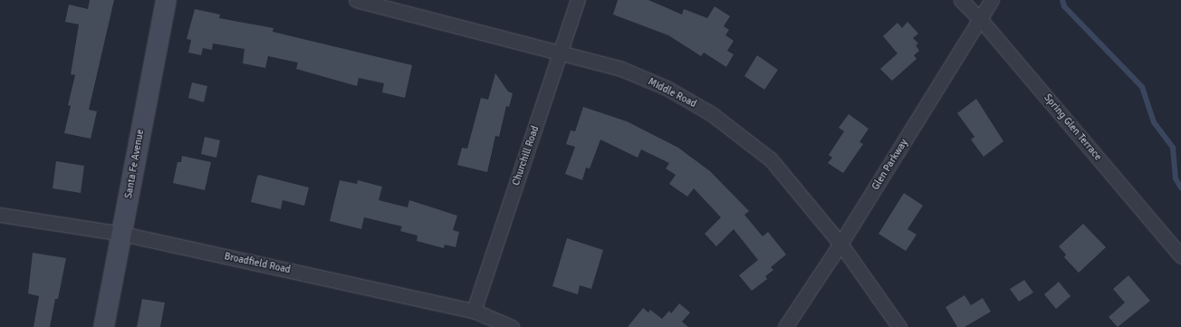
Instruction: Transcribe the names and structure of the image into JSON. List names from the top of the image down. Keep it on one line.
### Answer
{"streets":{"main road":["Santa Fe Avenue"],"street":["Middle Road","Spring Glen Terrace","Churchill Road","Glen Parkway","Broadfield Road"]},"crossings":[["Middle Road","Churchill Road"],["Middle Road","Glen Parkway"],["Spring Glen Terrace","Glen Parkway"],["Churchill Road","Broadfield Road"],["Santa Fe Avenue","Broadfield Road"]]}
